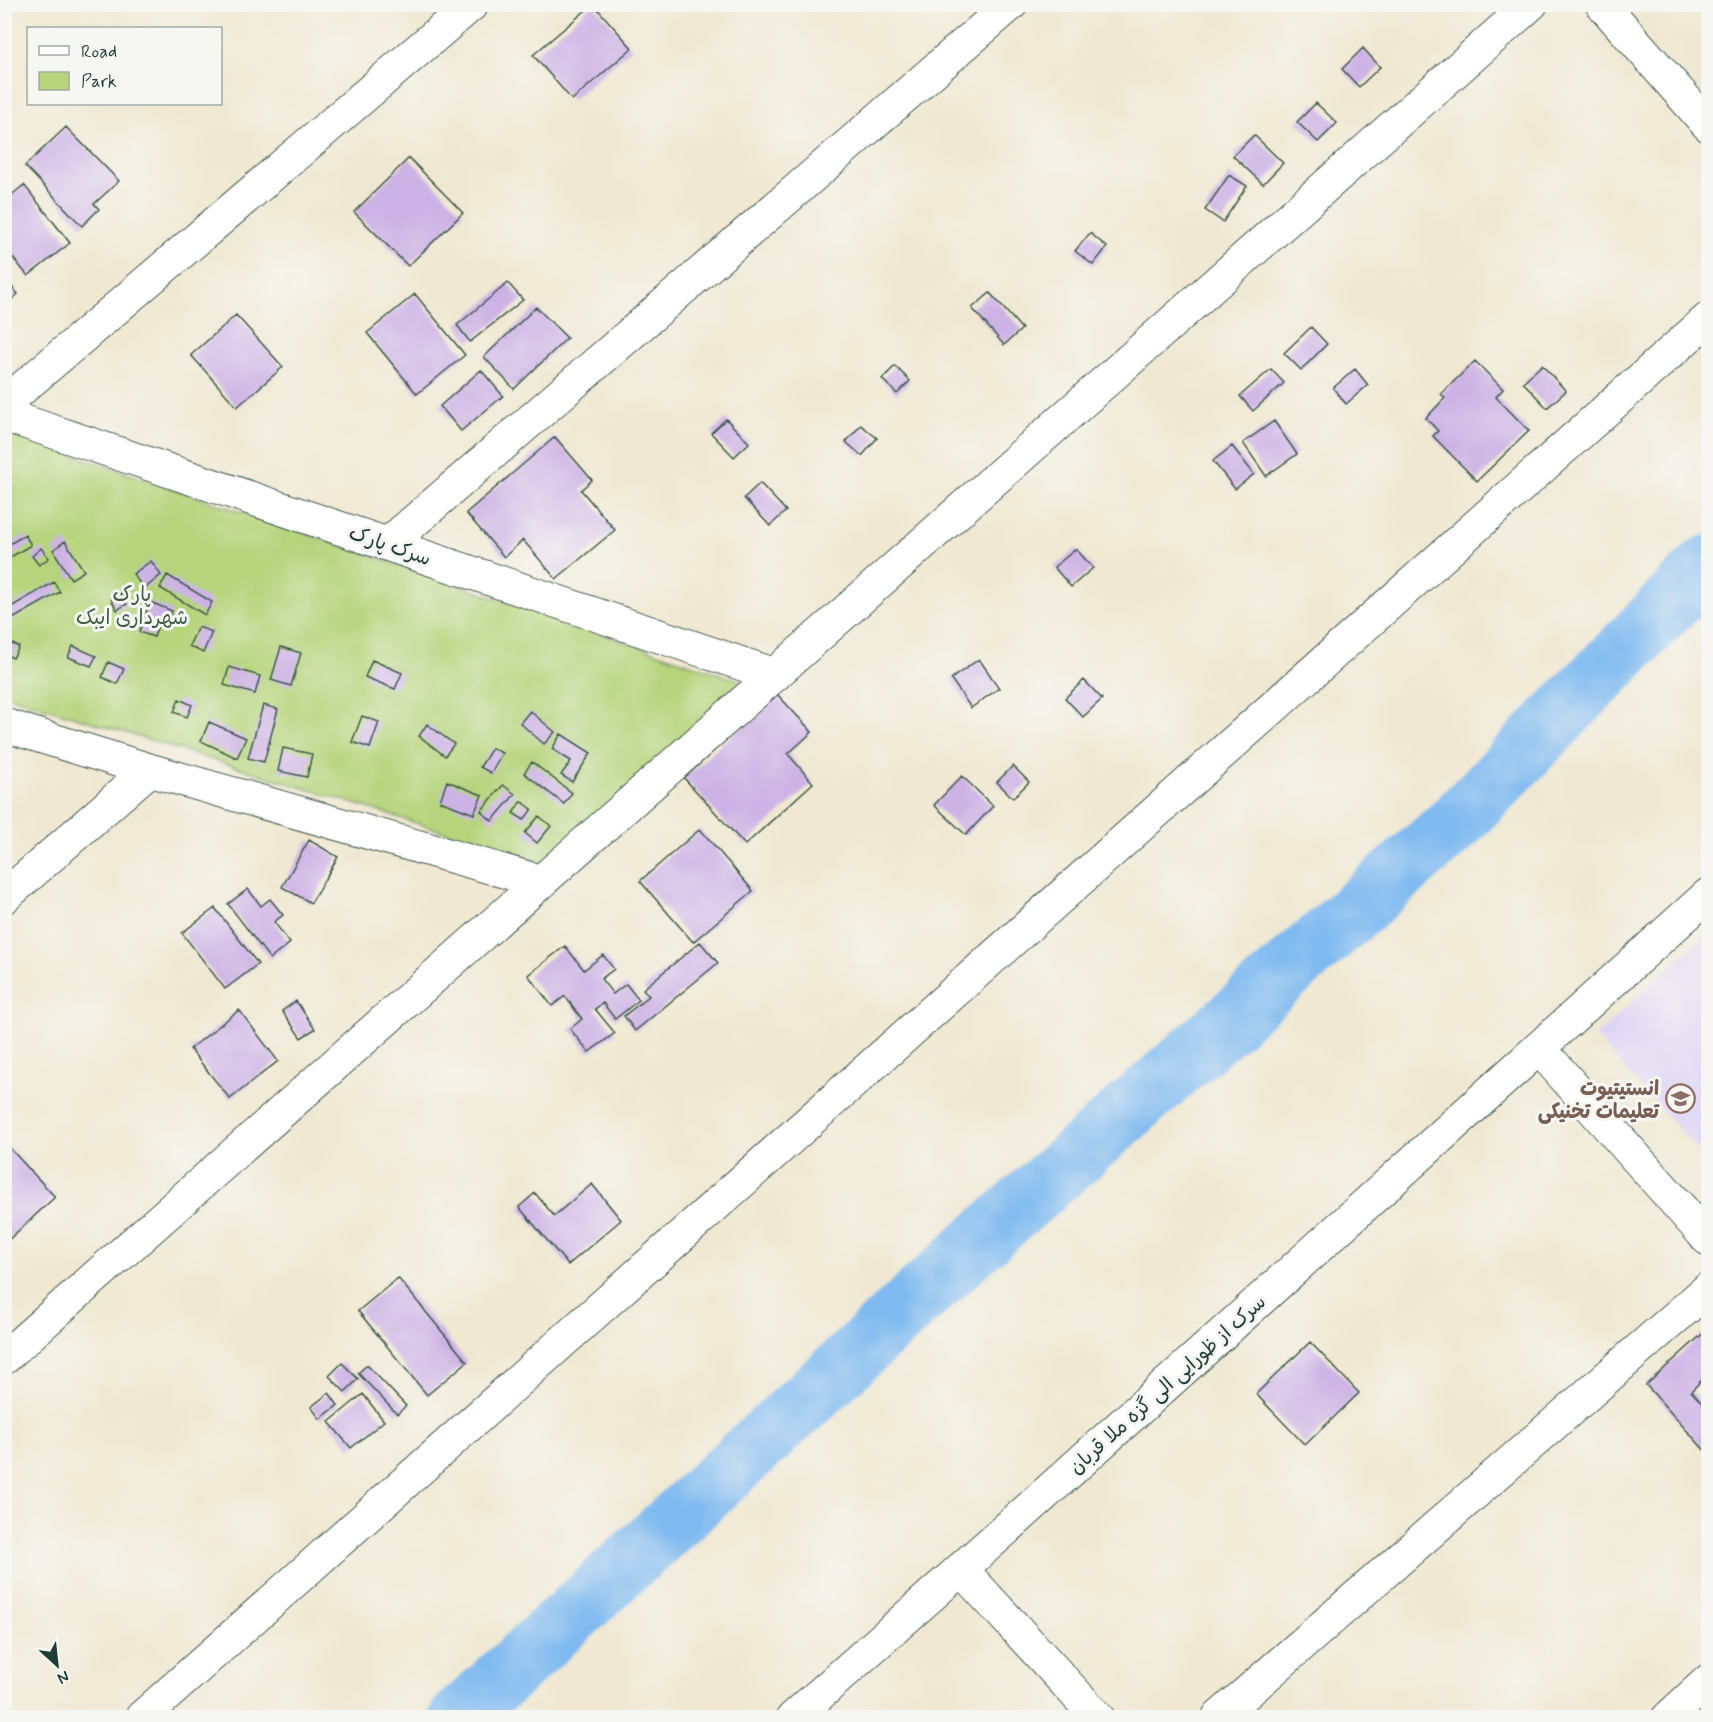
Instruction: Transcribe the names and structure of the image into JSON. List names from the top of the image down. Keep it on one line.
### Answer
{"streets":{"street":["سرک پارک","سرک از ظورایی الی گزه ملا قربان"]},"parks":["پارک شهرداری ایبک"],"places":{"school or university":["انستیتیوت تعلیمات تخنیکی"]},"legend":["Road","Park"],"north":"bottom right"}
